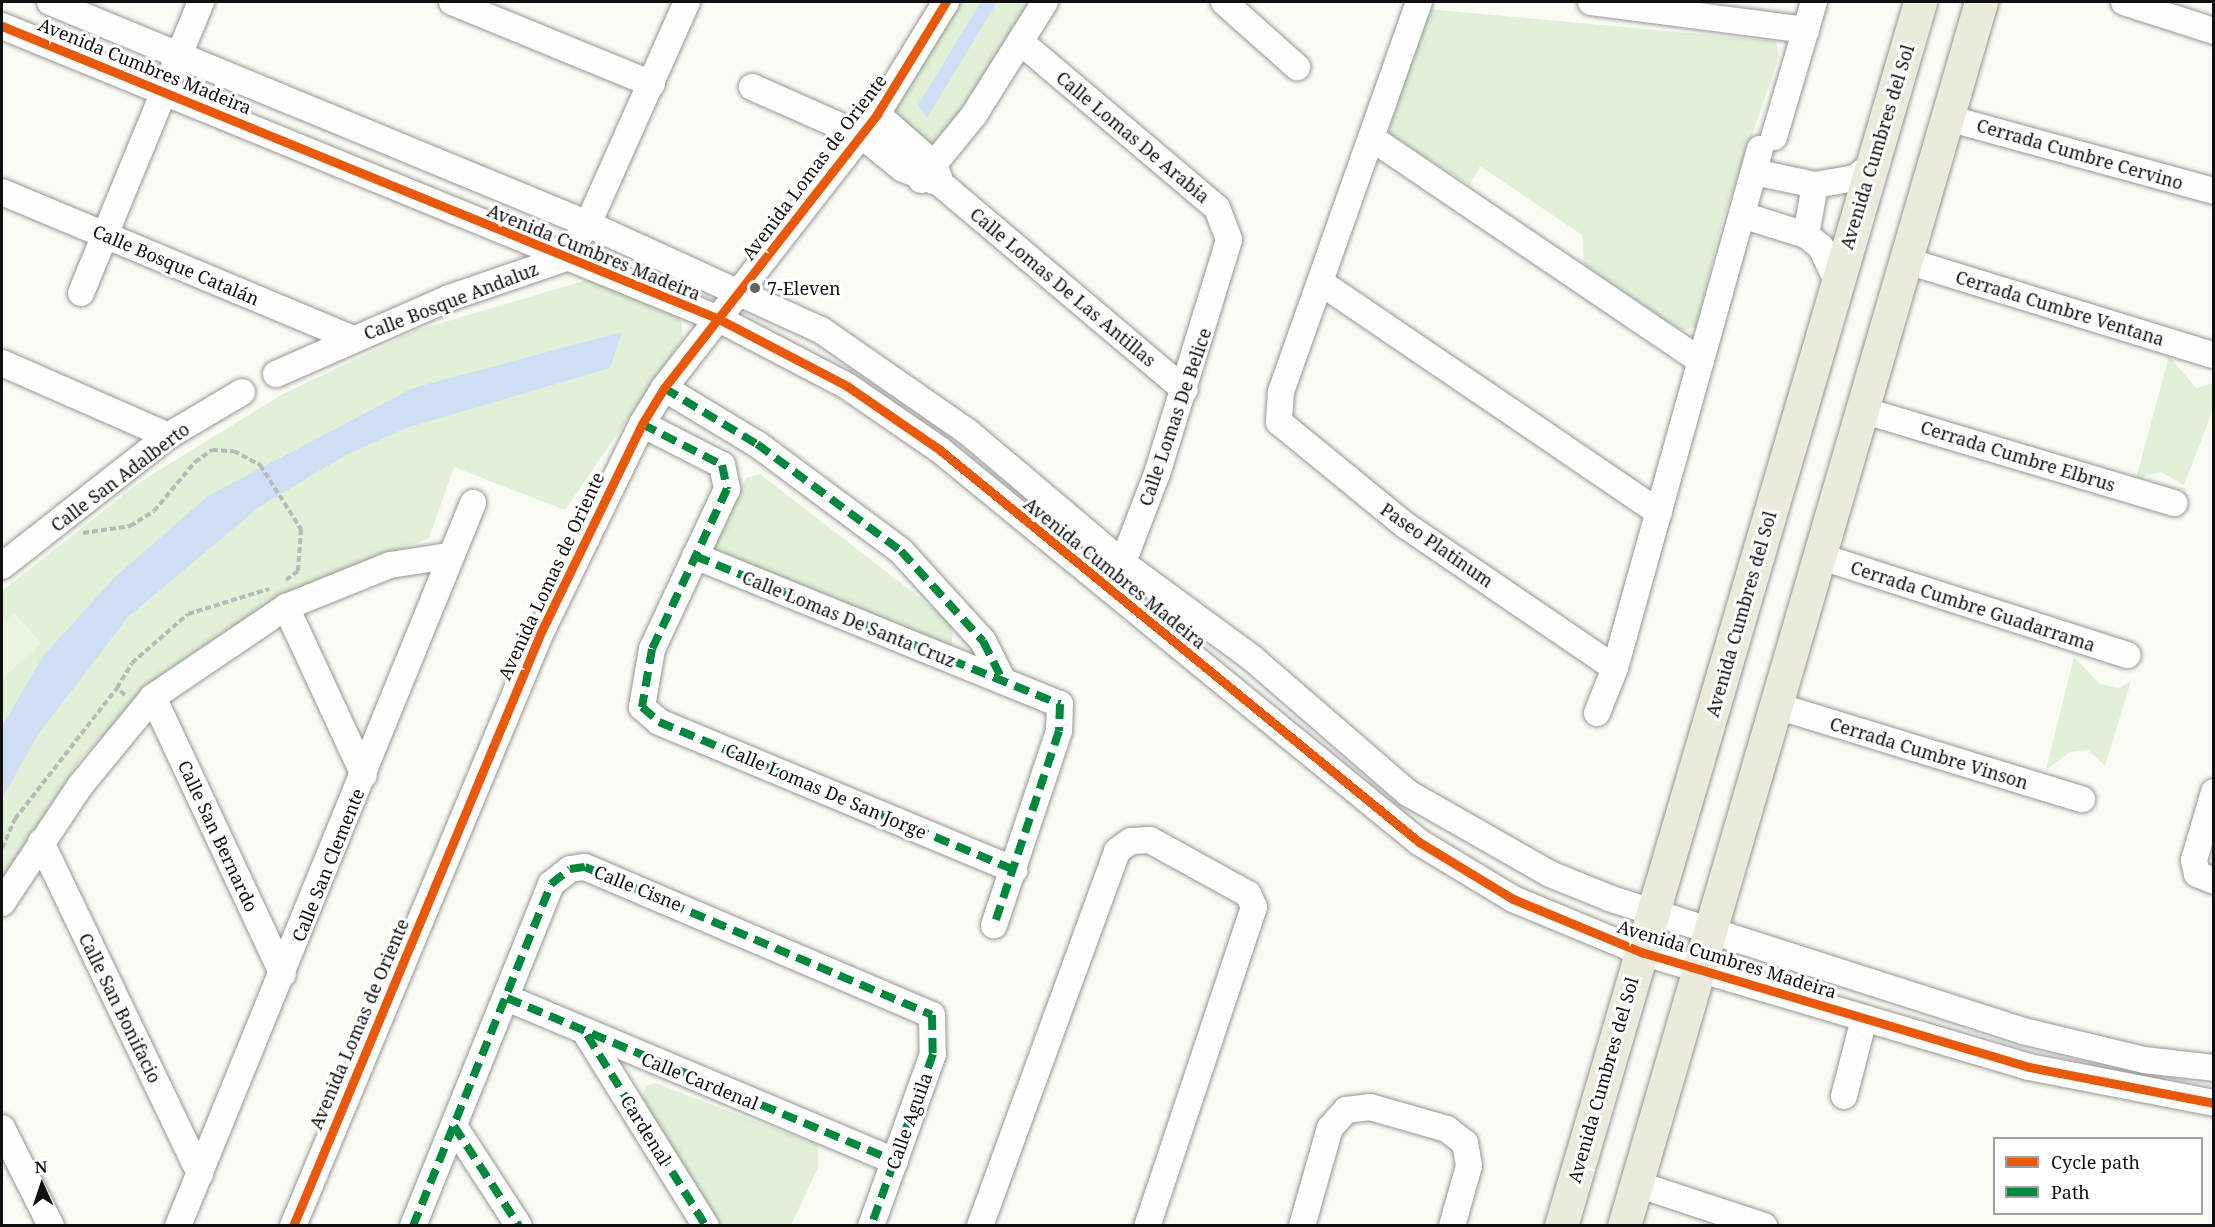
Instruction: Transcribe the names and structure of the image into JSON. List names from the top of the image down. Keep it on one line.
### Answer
{"streets":{"main road":["Avenida Cumbres del Sol"],"street":["Avenida Cumbres Madeira","Calle Lomas De Arabia","Cerrada Cumbre Cervino","Avenida Lomas de Oriente","Calle Bosque Catalán","Calle Lomas De Las Antillas","Calle Bosque Andaluz","Cerrada Cumbre Ventana","Calle Lomas De Belice","Cerrada Cumbre Elbrus","Calle San Adalberto","Paseo Platinum","Cerrada Cumbre Guadarrama","Calle Lomas De Santa Cruz","Cerrada Cumbre Vinson","Calle Lomas De San Jorge","Calle San Bernardo","Calle San Clemente","Calle Cisne","Calle San Bonifacio","Calle Cardenal","Calle Aguila","Cardenal"]},"crossings":[["Avenida Cumbres Madeira","Avenida Cumbres del Sol"],["Avenida Cumbres Madeira","Avenida Lomas de Oriente"],["Avenida Cumbres Madeira","Calle Bosque Andaluz"],["Avenida Cumbres Madeira","Calle Lomas De Belice"],["Calle Lomas De Arabia","Calle Lomas De Belice"],["Avenida Lomas de Oriente","Calle Lomas De Las Antillas"],["Avenida Lomas de Oriente","Calle Lomas De Santa Cruz"],["Calle Bosque Catalán","Calle Bosque Andaluz"],["Calle Lomas De Las Antillas","Calle Lomas De Belice"],["Calle Lomas De Santa Cruz","Calle Lomas De San Jorge"],["Calle San Bernardo","Calle San Clemente"],["Calle San Clemente","Calle San Bonifacio"],["Calle Cisne","Calle Cardenal"],["Calle Cisne","Calle Aguila"],["Calle Cardenal","Calle Aguila"],["Calle Cardenal","Cardenal"]],"places":["7-Eleven"],"legend":["Cycle path","Path"],"north":"top"}
